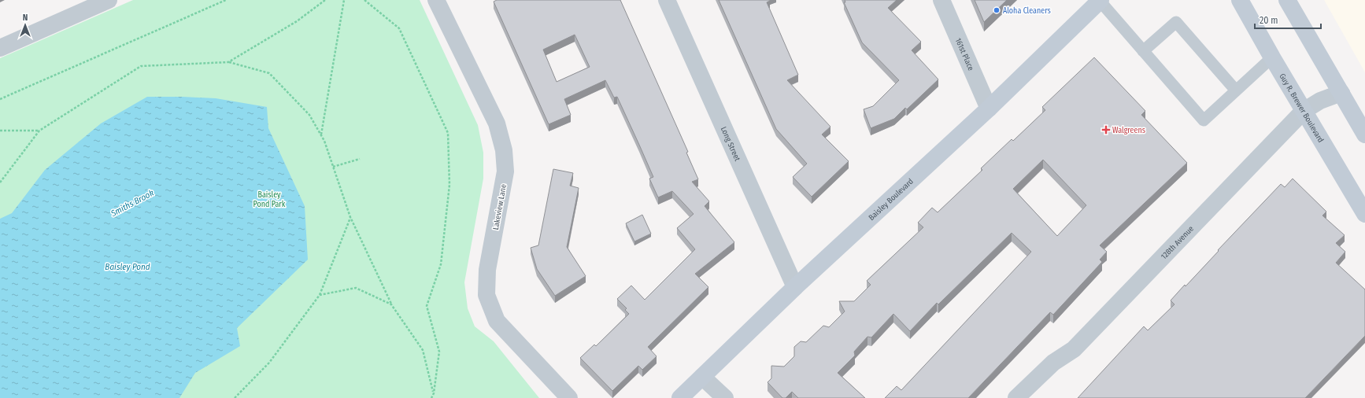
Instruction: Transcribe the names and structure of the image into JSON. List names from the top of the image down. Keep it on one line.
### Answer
{"streets":{"main road":["Guy R. Brewer Boulevard","Baisley Boulevard"],"street":["161st Place","Long Street","Lakeview Lane","128th Avenue"]},"crossings":[["161st Place","Baisley Boulevard"],["Guy R. Brewer Boulevard","128th Avenue"],["Long Street","Baisley Boulevard"]],"water":["Smiths Brook","Baisley Pond"],"parks":["Baisley Pond Park"],"places":{"other":["Aloha Cleaners"],"health":["Walgreens"]},"scale_bar":"20 m","north":"top"}
